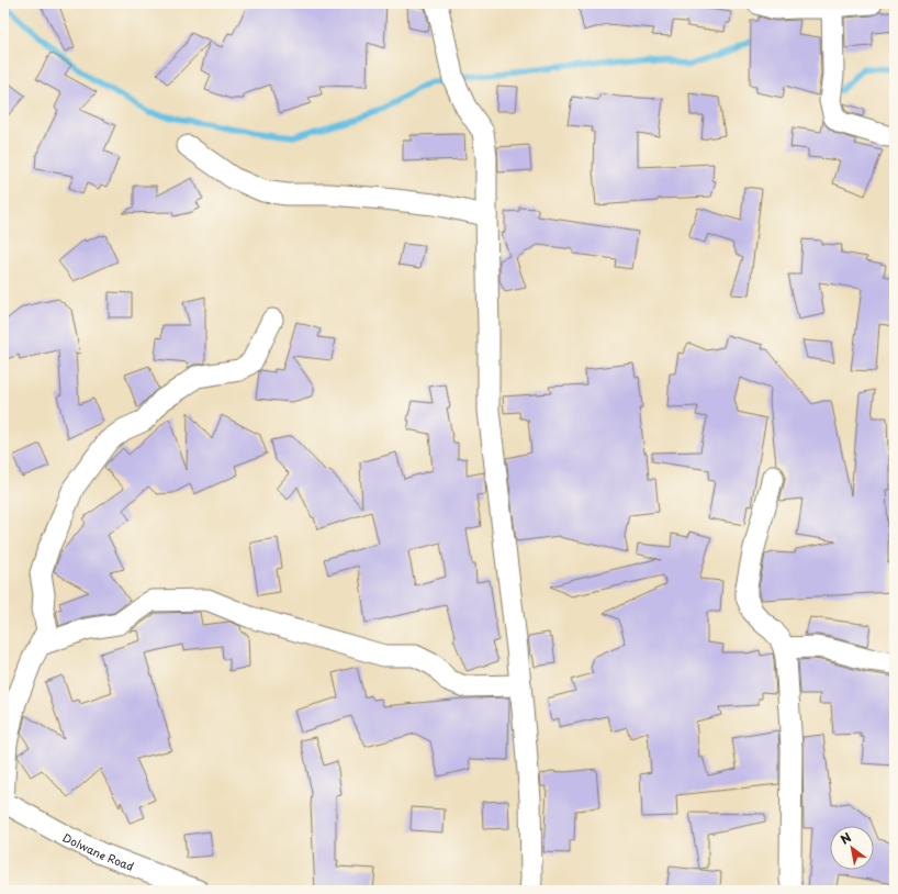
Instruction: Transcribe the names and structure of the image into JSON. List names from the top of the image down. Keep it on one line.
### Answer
{"streets":{"street":["Dolwane Road"]},"north":"top left"}
